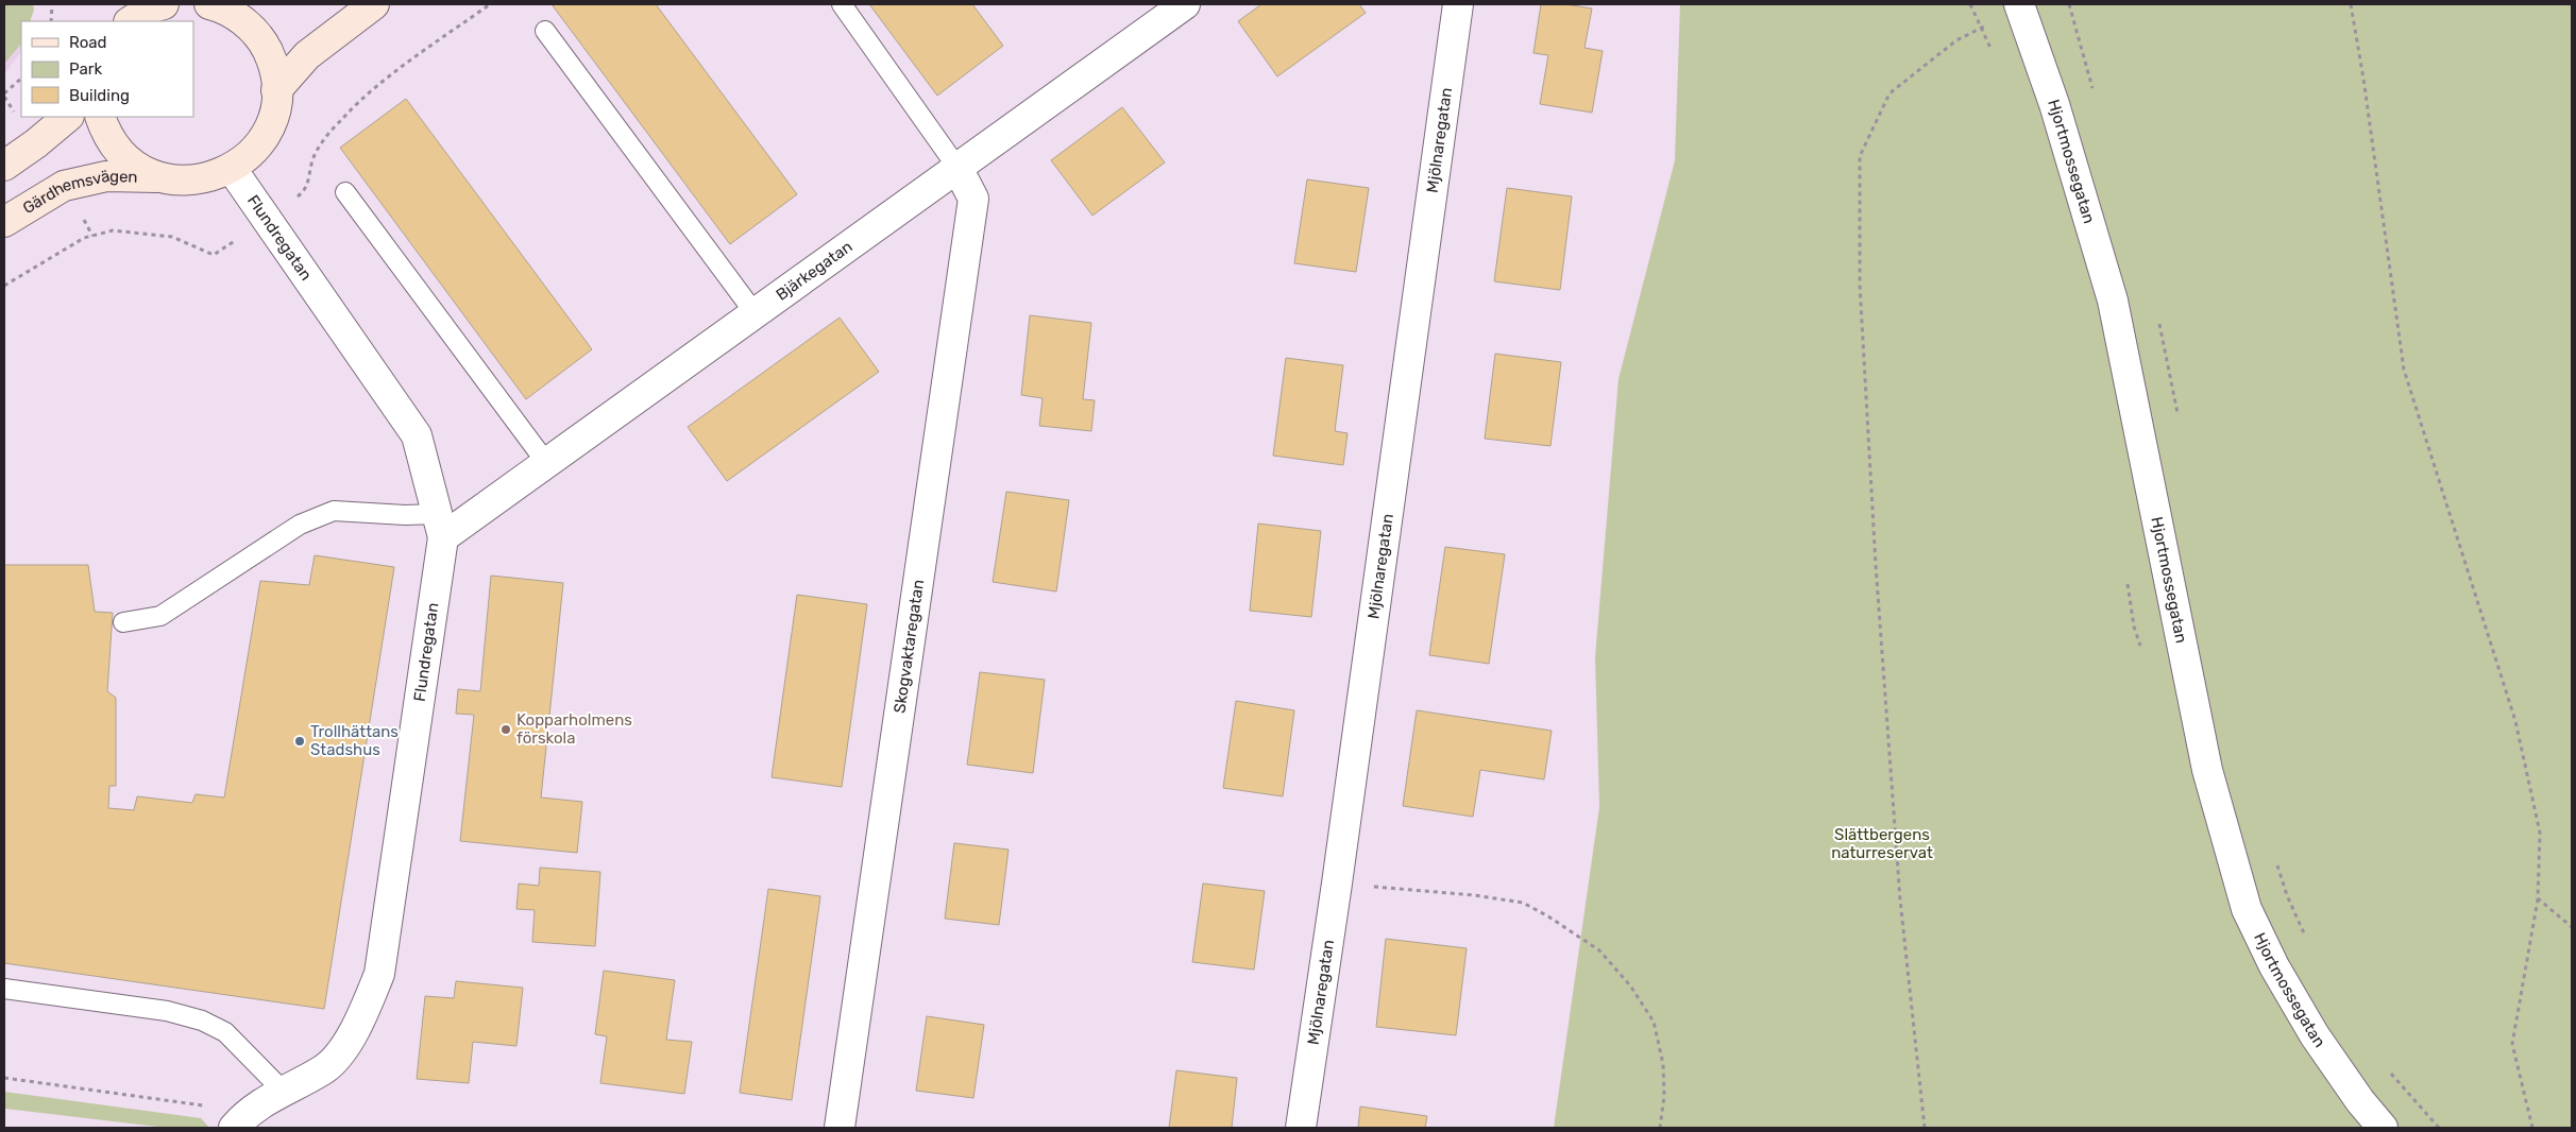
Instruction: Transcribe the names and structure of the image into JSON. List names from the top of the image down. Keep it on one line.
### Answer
{"streets":{"main road":["Gärdhemsvägen"],"street":["Mjölnaregatan","Hjortmossegatan","Flundregatan","Bjärkegatan","Skogvaktaregatan"]},"crossings":[["Gärdhemsvägen","Flundregatan"],["Flundregatan","Bjärkegatan"],["Bjärkegatan","Skogvaktaregatan"]],"parks":["Slättbergens naturreservat"],"places":["Kopparholmens förskola","Trollhättans Stadshus"],"legend":["Road","Park","Building"]}
